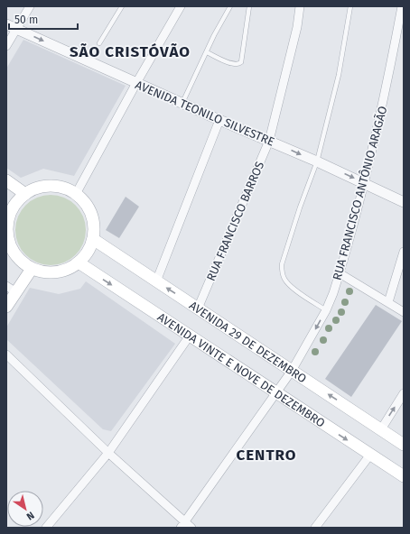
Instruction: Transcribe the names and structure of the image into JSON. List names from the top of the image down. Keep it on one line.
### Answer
{"streets":{"main road":["AVENIDA 29 DE DEZEMBRO","AVENIDA VINTE E NOVE DE DEZEMBRO"],"street":["AVENIDA TEONILO SILVESTRE","RUA FRANCISCO ANTÔNIO ARAGÃO","RUA FRANCISCO BARROS"]},"crossings":[["AVENIDA TEONILO SILVESTRE","RUA FRANCISCO ANTÔNIO ARAGÃO"],["AVENIDA TEONILO SILVESTRE","RUA FRANCISCO BARROS"],["RUA FRANCISCO ANTÔNIO ARAGÃO","AVENIDA 29 DE DEZEMBRO"],["RUA FRANCISCO ANTÔNIO ARAGÃO","AVENIDA VINTE E NOVE DE DEZEMBRO"],["RUA FRANCISCO BARROS","AVENIDA 29 DE DEZEMBRO"],["AVENIDA 29 DE DEZEMBRO","AVENIDA VINTE E NOVE DE DEZEMBRO"]],"one_way":["AVENIDA TEONILO SILVESTRE","AVENIDA 29 DE DEZEMBRO","AVENIDA VINTE E NOVE DE DEZEMBRO"],"districts":["SÃO CRISTÓVÃO","CENTRO"],"scale_bar":"50 m","north":"bottom right"}
